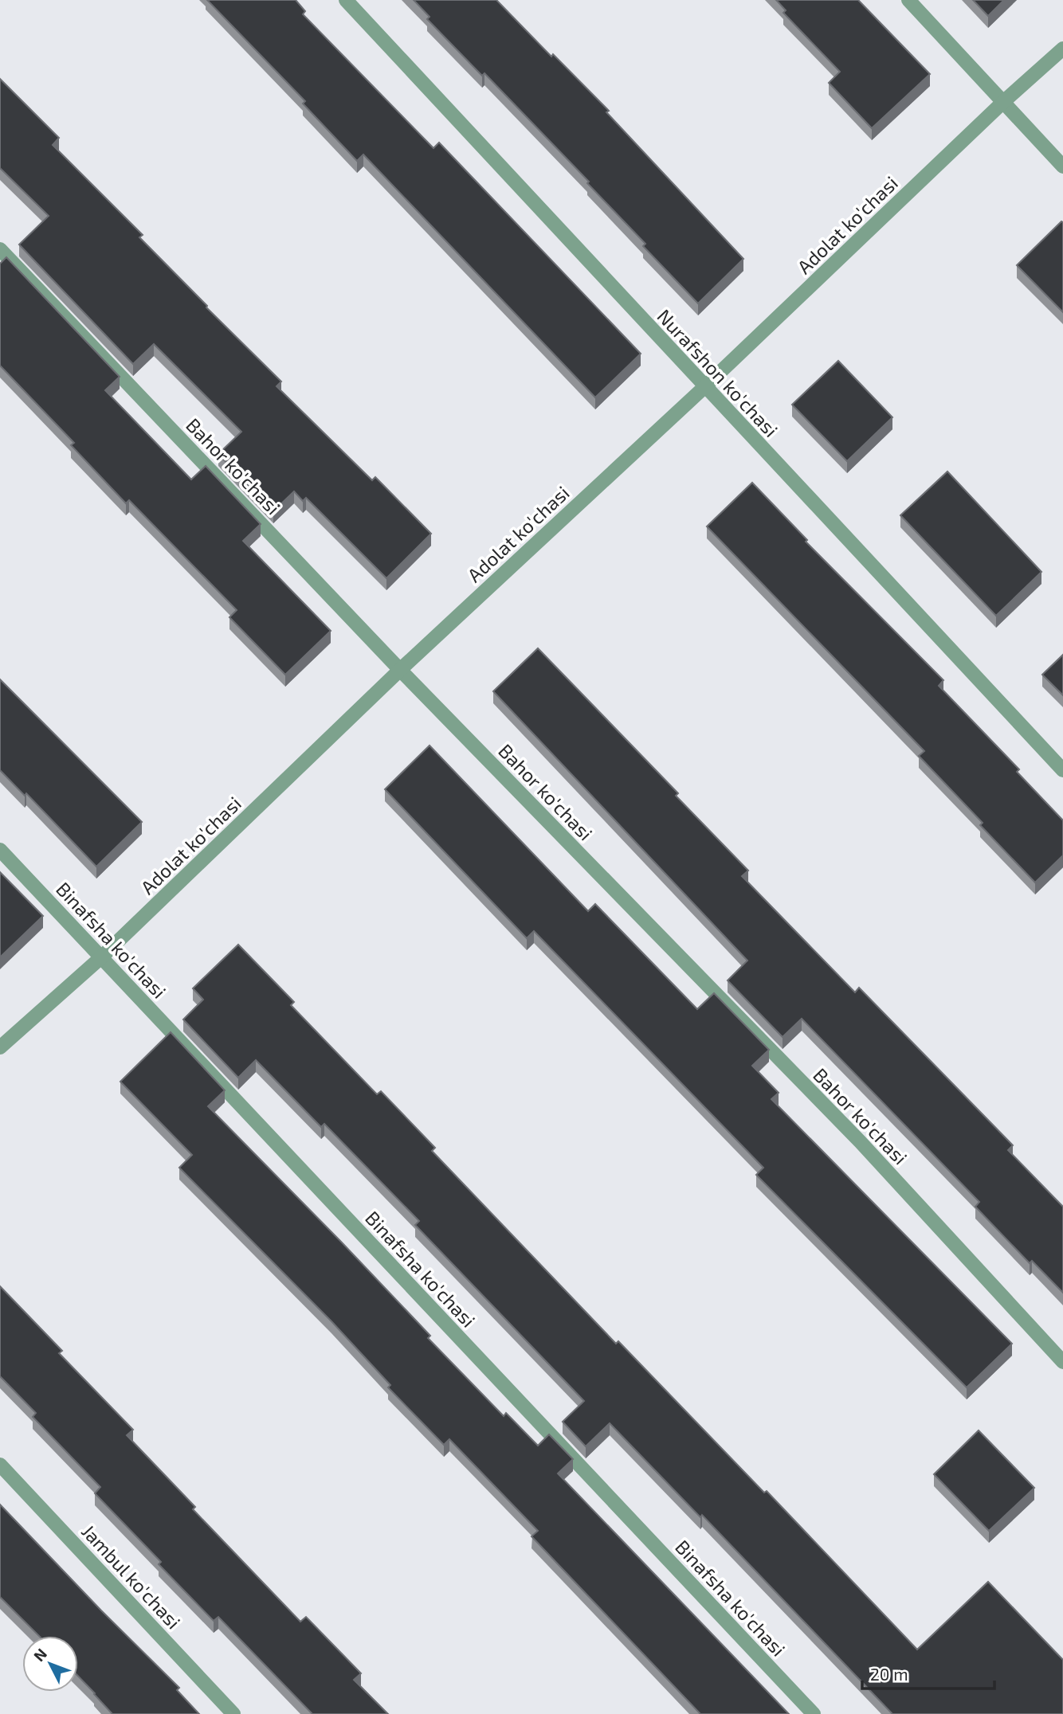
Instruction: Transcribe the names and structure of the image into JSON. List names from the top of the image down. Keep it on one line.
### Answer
{"streets":{"street":["Adolat ko'chasi","Nurafshon ko'chasi","Bahor ko'chasi","Binafsha ko'chasi","Jambul ko'chasi"]},"crossings":[["Adolat ko'chasi","Nurafshon ko'chasi"],["Adolat ko'chasi","Bahor ko'chasi"],["Adolat ko'chasi","Binafsha ko'chasi"]],"scale_bar":"20 m","north":"top left"}
